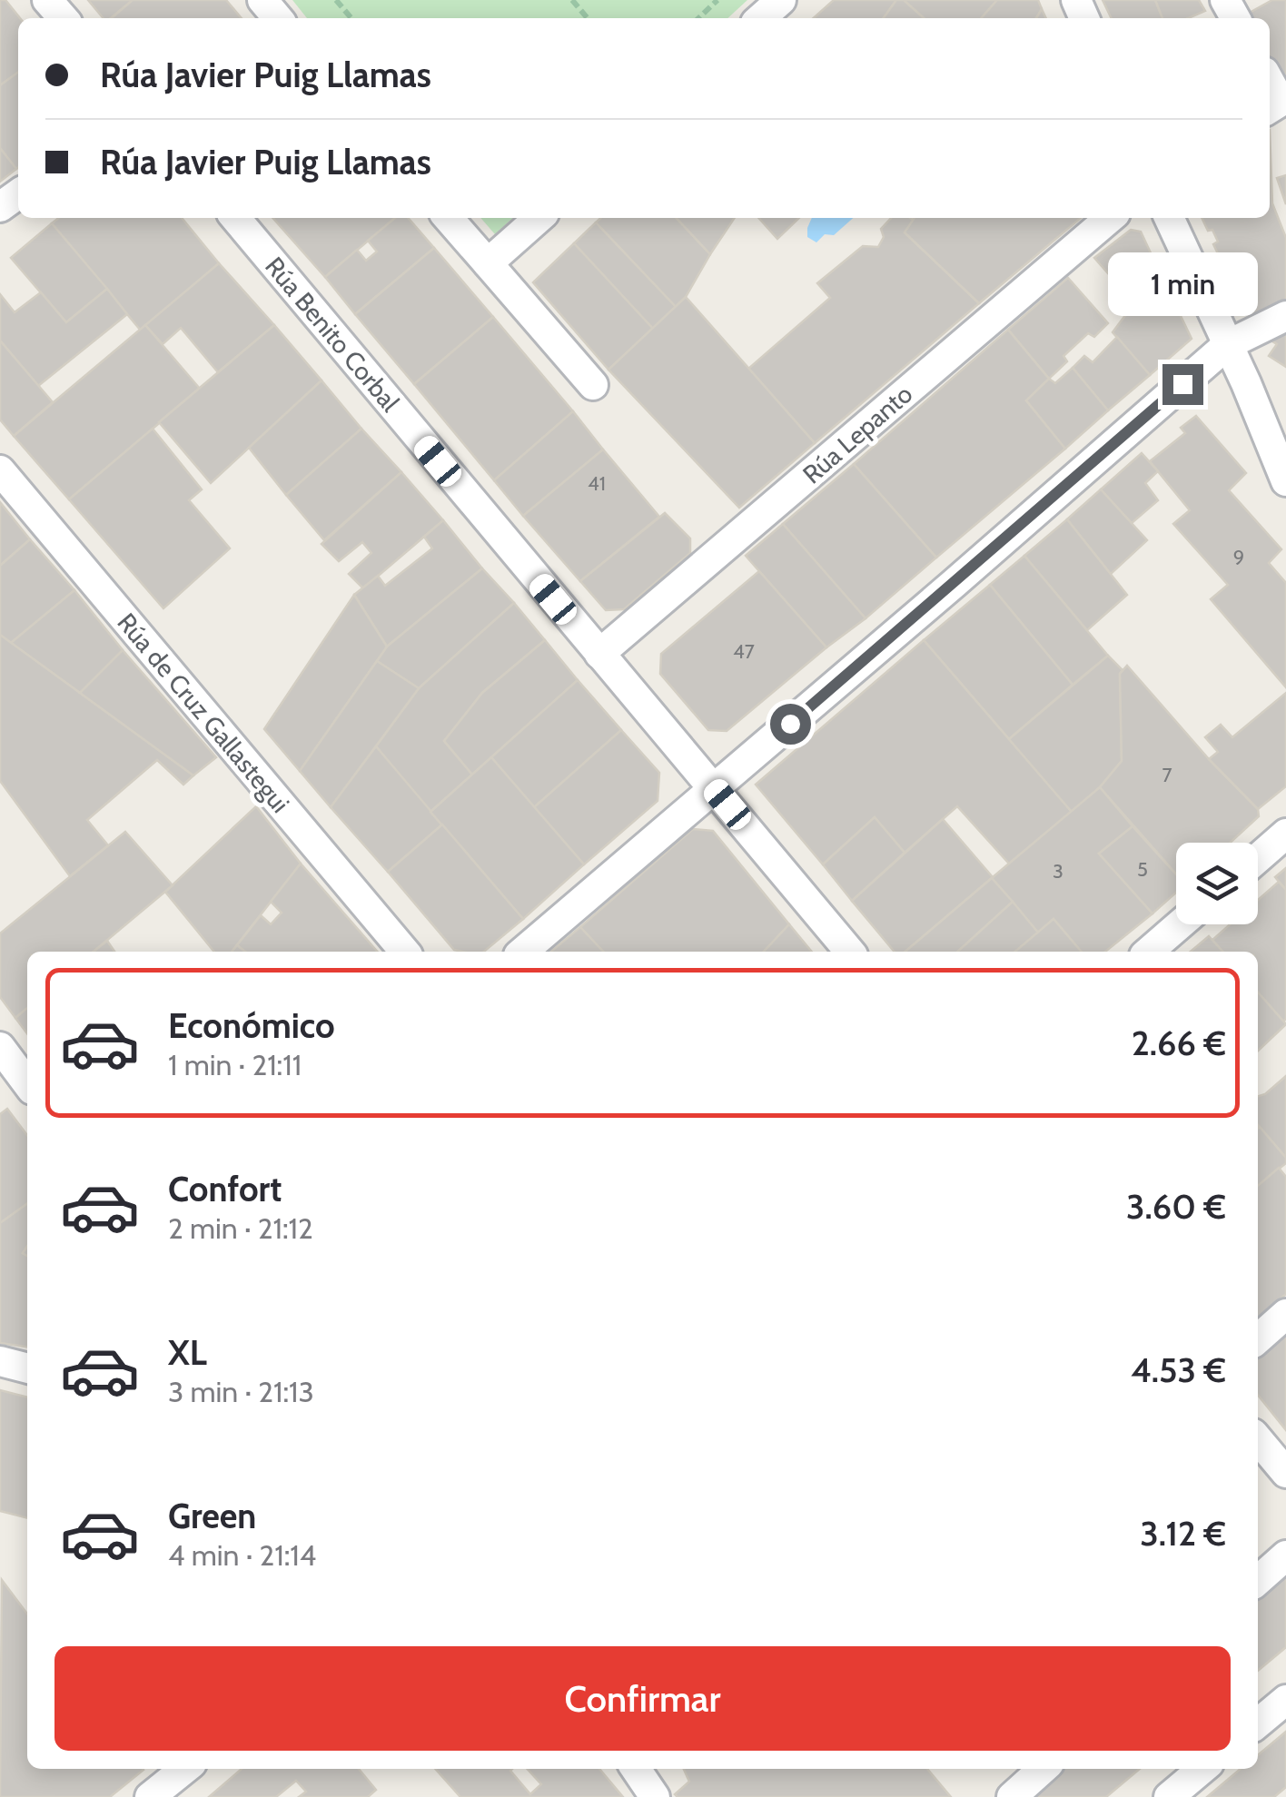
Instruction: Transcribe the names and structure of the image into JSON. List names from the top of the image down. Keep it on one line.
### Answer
{"streets":{"street":["Rúa Benito Corbal","Rúa Lepanto","Rúa de Cruz Gallastegui"]},"crossings":[["Rúa Benito Corbal","Rúa Lepanto"]],"house_numbers":["41","9","47","7","5","3"],"page":{"banner":["Rúa Javier Puig Llamas","Rúa Javier Puig Llamas"],"bubble":"1 min","list":[{"name":"Económico","note":"1 min · 21:11","value":"2.66 €"},{"name":"Confort","note":"2 min · 21:12","value":"3.60 €"},{"name":"XL","note":"3 min · 21:13","value":"4.53 €"},{"name":"Green","note":"4 min · 21:14","value":"3.12 €"}],"buttons":"Confirmar"}}
